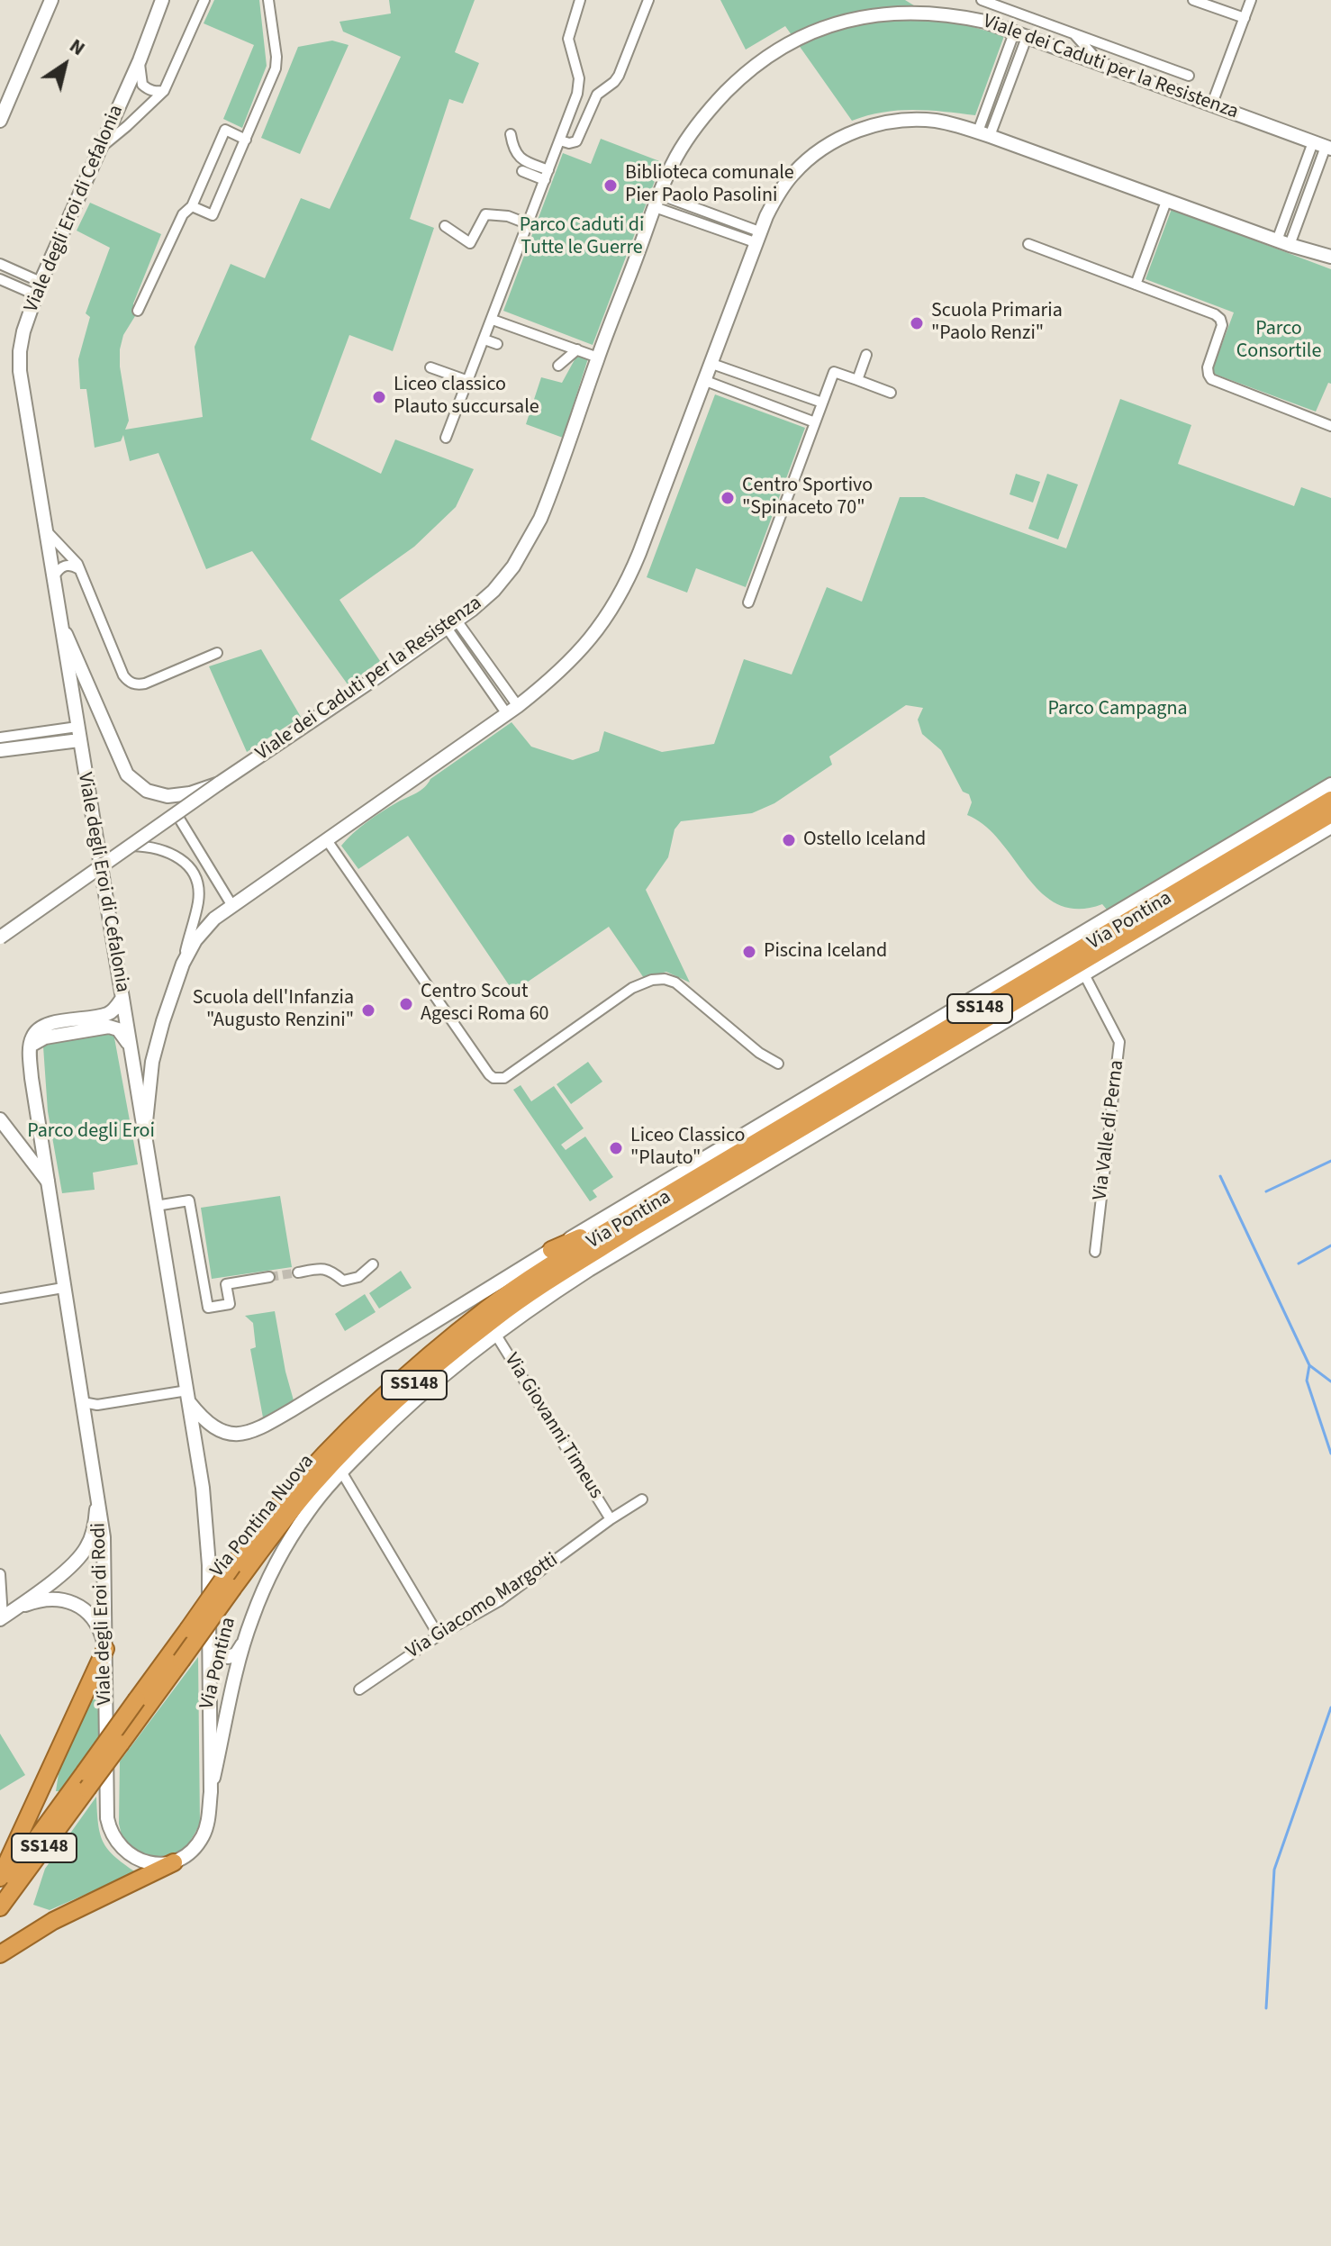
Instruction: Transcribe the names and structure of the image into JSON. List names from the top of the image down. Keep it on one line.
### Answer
{"streets":{"highway":["Via Pontina","SS148","Via Pontina Nuova"],"street":["Viale dei Caduti per la Resistenza","Viale degli Eroi di Cefalonia","Via Valle di Perna","Via Giovanni Timeus","Via Giacomo Margotti","Viale degli Eroi di Rodi"]},"crossings":[["Viale degli Eroi di Cefalonia","Via Pontina"],["Via Pontina","Via Valle di Perna"],["Via Pontina","Via Giovanni Timeus"],["Via Pontina","Via Pontina Nuova"],["Via Pontina","Viale degli Eroi di Rodi"],["Via Giovanni Timeus","Via Giacomo Margotti"]],"parks":["Parco Caduti di Tutte le Guerre","Parco Consortile","Parco Campagna","Parco degli Eroi"],"places":["Biblioteca comunale Pier Paolo Pasolini","Scuola Primaria \"Paolo Renzi\"","Liceo classico Plauto succursale","Centro Sportivo \"Spinaceto 70\"","Ostello Iceland","Piscina Iceland","Centro Scout Agesci Roma 60","Scuola dell'Infanzia \"Augusto Renzini\"","Liceo Classico \"Plauto\""],"north":"top right"}
